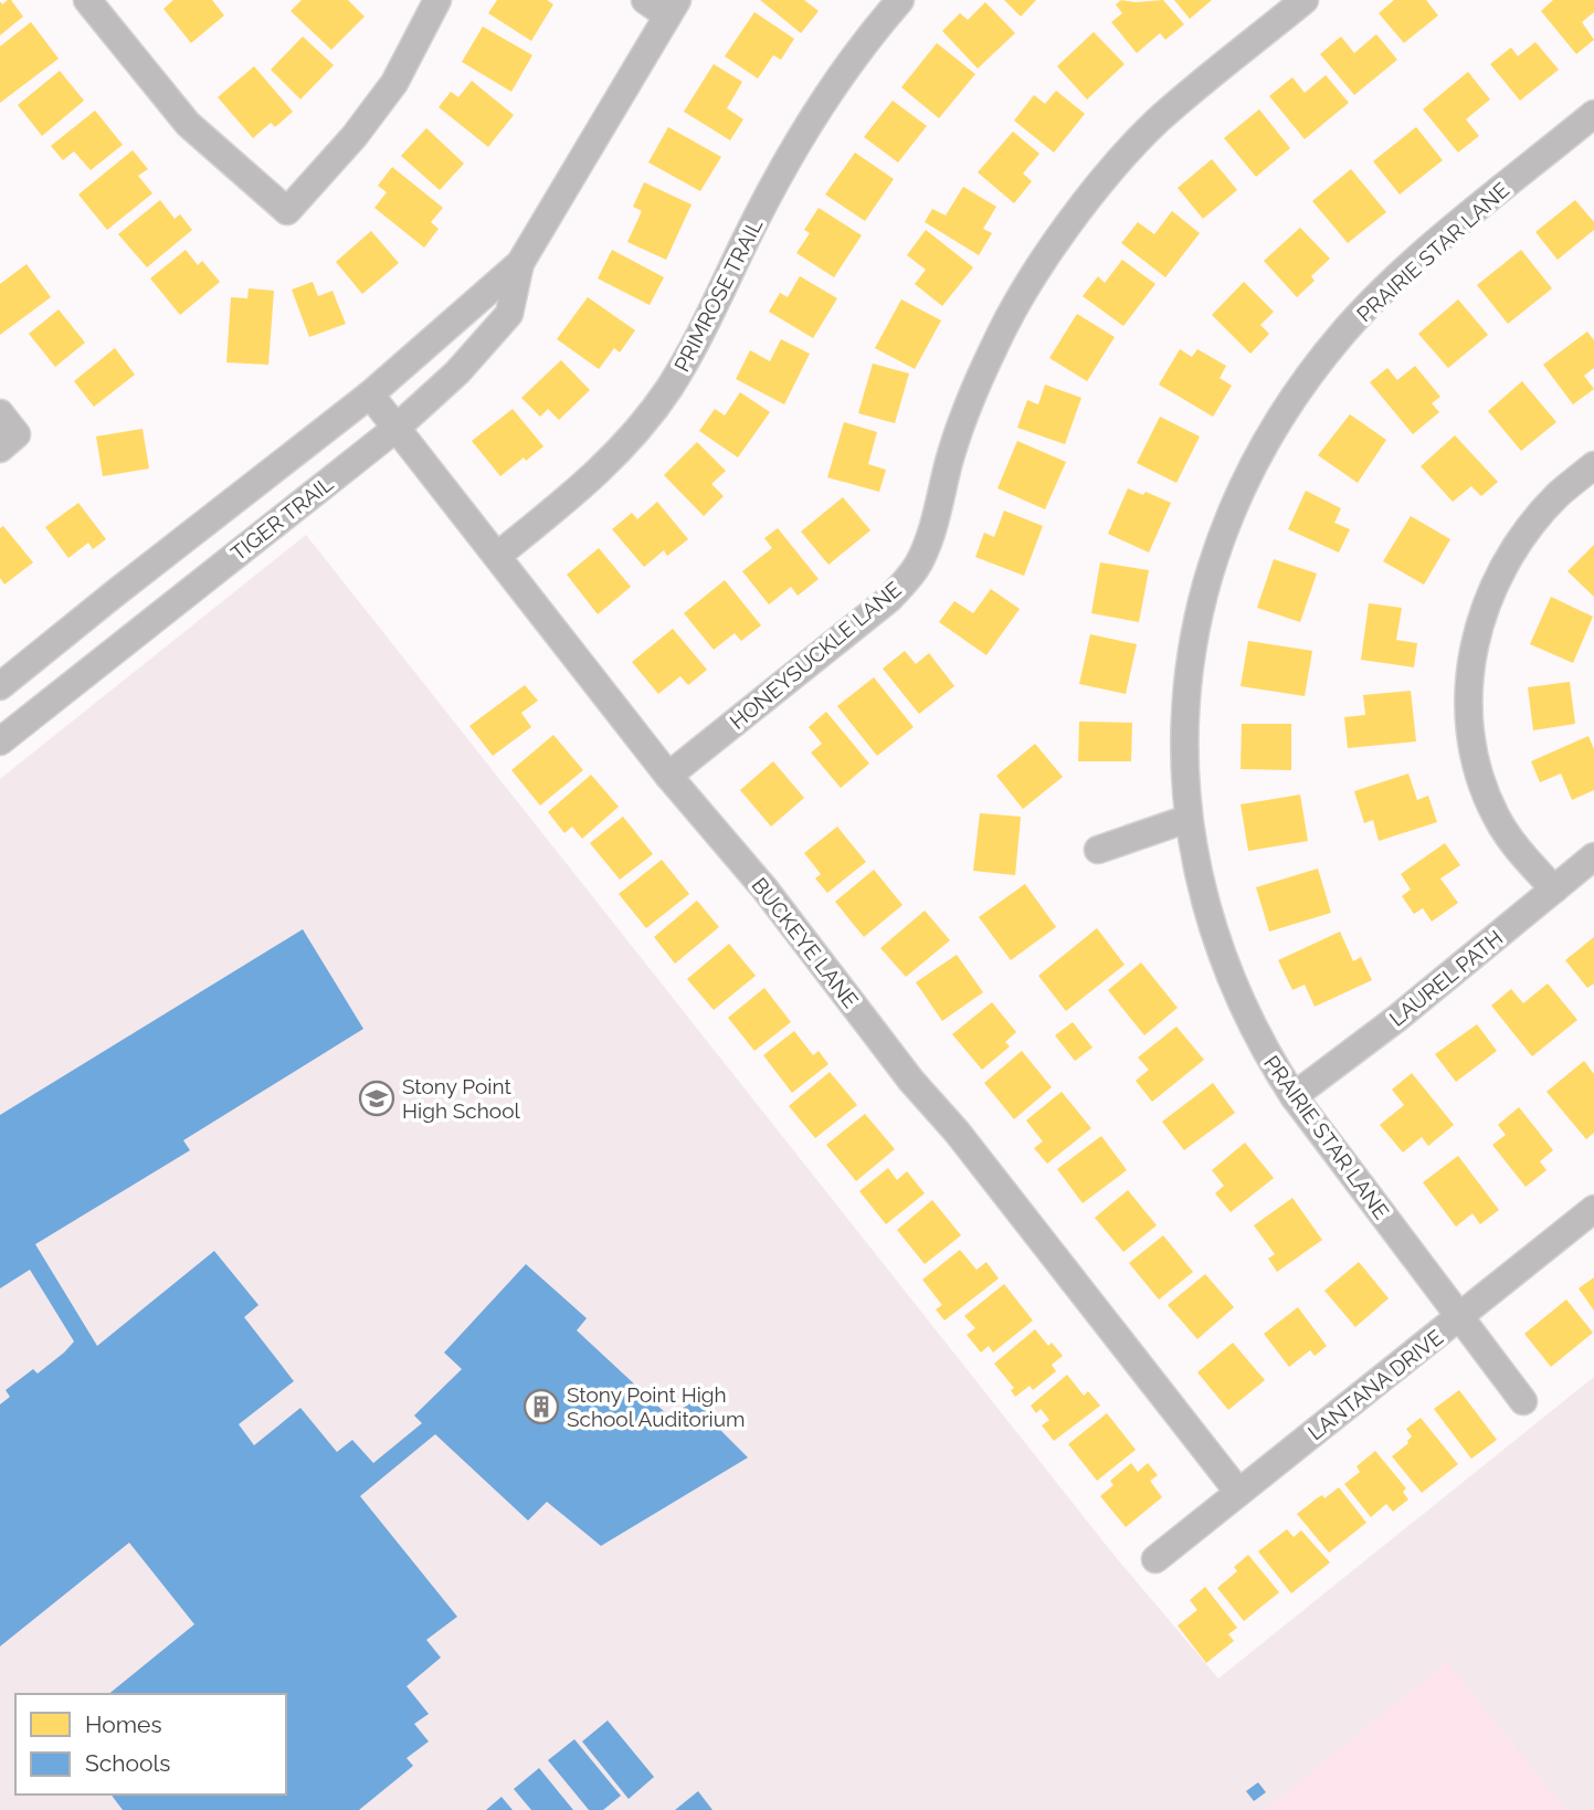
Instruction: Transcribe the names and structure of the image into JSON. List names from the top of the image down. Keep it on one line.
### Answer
{"streets":{"street":["PRAIRIE STAR LANE","PRIMROSE TRAIL","TIGER TRAIL","HONEYSUCKLE LANE","BUCKEYE LANE","LAUREL PATH","LANTANA DRIVE"]},"crossings":[["PRAIRIE STAR LANE","LAUREL PATH"],["PRAIRIE STAR LANE","LANTANA DRIVE"],["PRIMROSE TRAIL","BUCKEYE LANE"],["TIGER TRAIL","BUCKEYE LANE"],["HONEYSUCKLE LANE","BUCKEYE LANE"],["BUCKEYE LANE","LANTANA DRIVE"]],"places":{"school or university":["Stony Point High School"],"building":["Stony Point High School Auditorium"]},"legend":["Homes","Schools"]}
